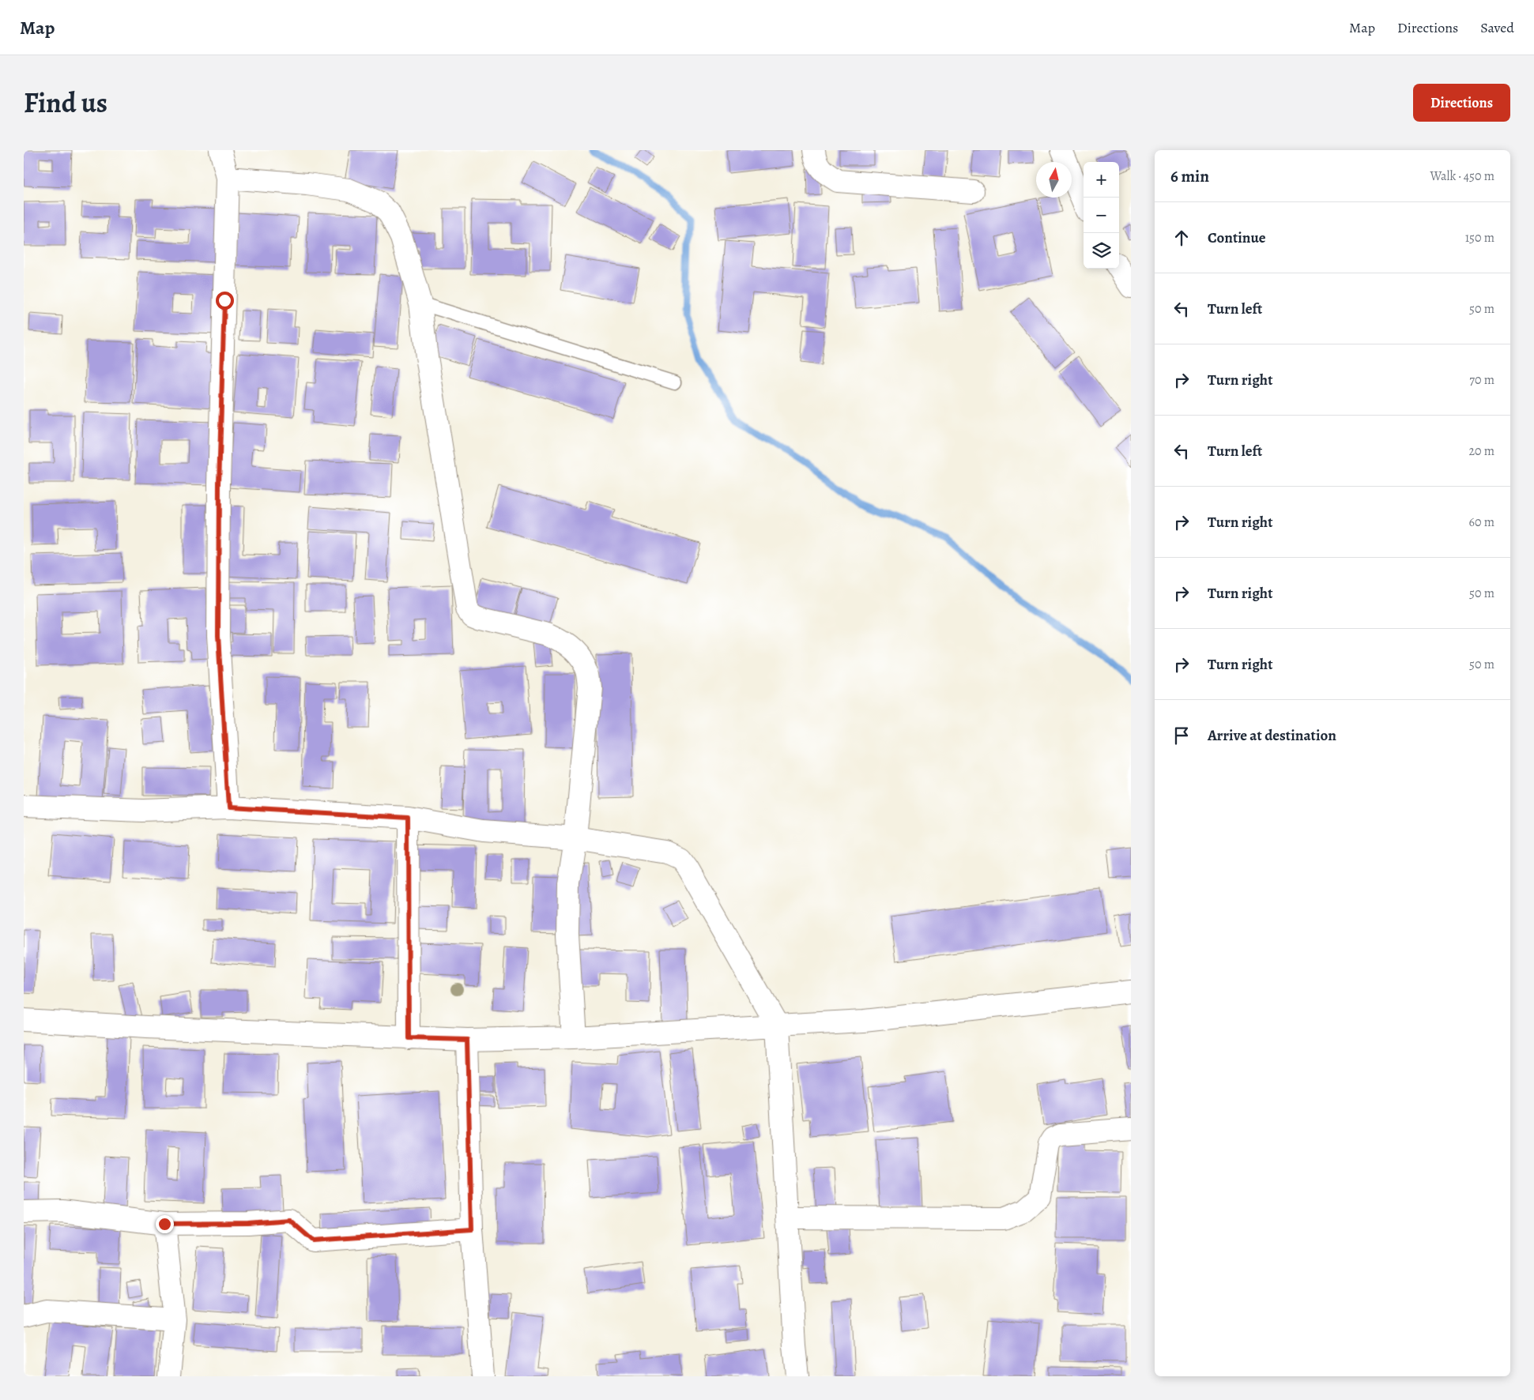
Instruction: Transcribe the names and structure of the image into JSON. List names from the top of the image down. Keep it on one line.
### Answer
{"north":"top","page":{"header":"Map","nav":["Map","Directions","Saved"],"title":"Find us","buttons":"Directions","heading":["6 min","Walk · 450 m"],"map_buttons":["+","−"],"list":[["Continue","150 m"],["Turn left","50 m"],["Turn right","70 m"],["Turn left","20 m"],["Turn right","60 m"],["Turn right","50 m"],["Turn right","50 m"],"Arrive at destination"]}}
